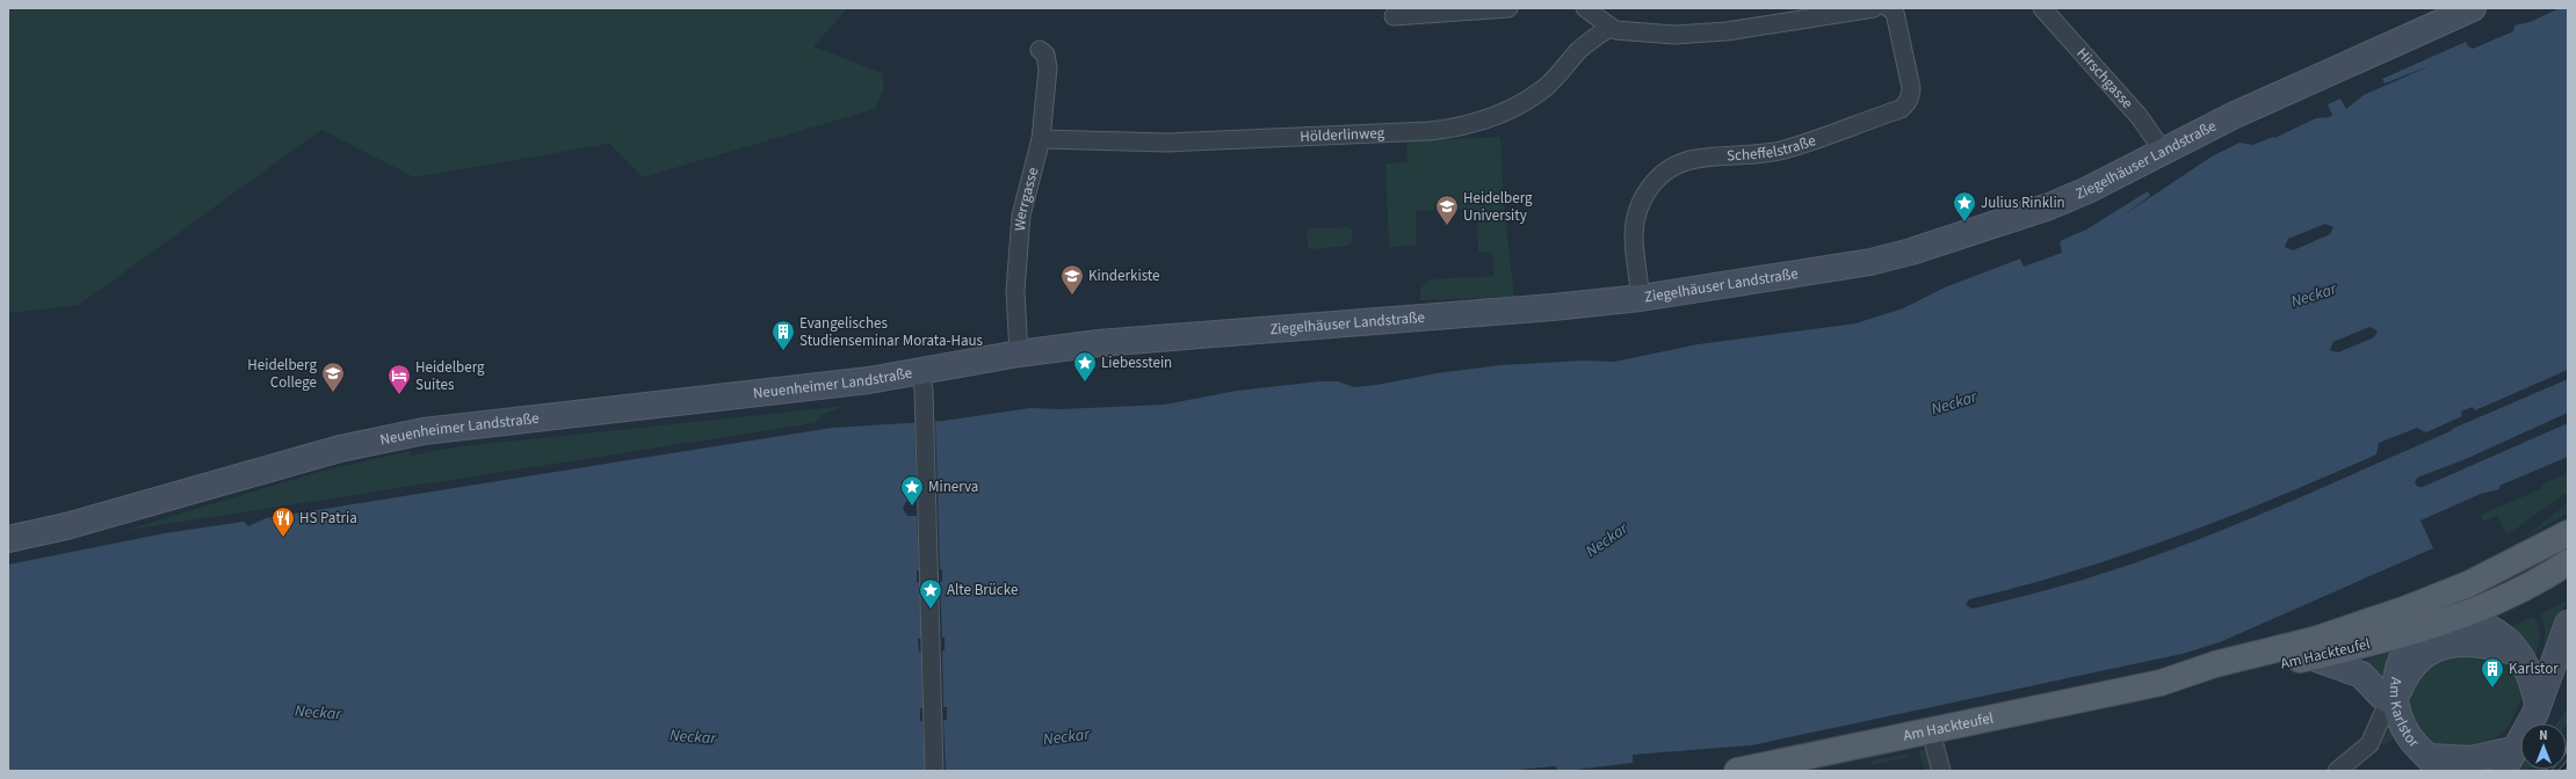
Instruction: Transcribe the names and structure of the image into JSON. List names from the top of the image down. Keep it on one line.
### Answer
{"streets":{"main road":["Ziegelhäuser Landstraße","Neuenheimer Landstraße","Am Hackteufel","Am Karlstor"],"street":["Hirschgasse","Hölderlinweg","Scheffelstraße","Werrgasse"]},"crossings":[["Hirschgasse","Ziegelhäuser Landstraße"],["Hölderlinweg","Werrgasse"],["Scheffelstraße","Ziegelhäuser Landstraße"],["Ziegelhäuser Landstraße","Werrgasse"],["Ziegelhäuser Landstraße","Neuenheimer Landstraße"],["Am Hackteufel","Am Karlstor"]],"water":["Neckar"],"places":{"place":["Julius Rinklin","Liebesstein","Minerva","Alte Brücke"],"school or university":["Heidelberg University","Kinderkiste","Heidelberg College"],"building":["Evangelisches Studienseminar Morata-Haus","Karlstor"],"hotel":["Heidelberg Suites"],"restaurant":["HS Patria"]},"north":"top"}
